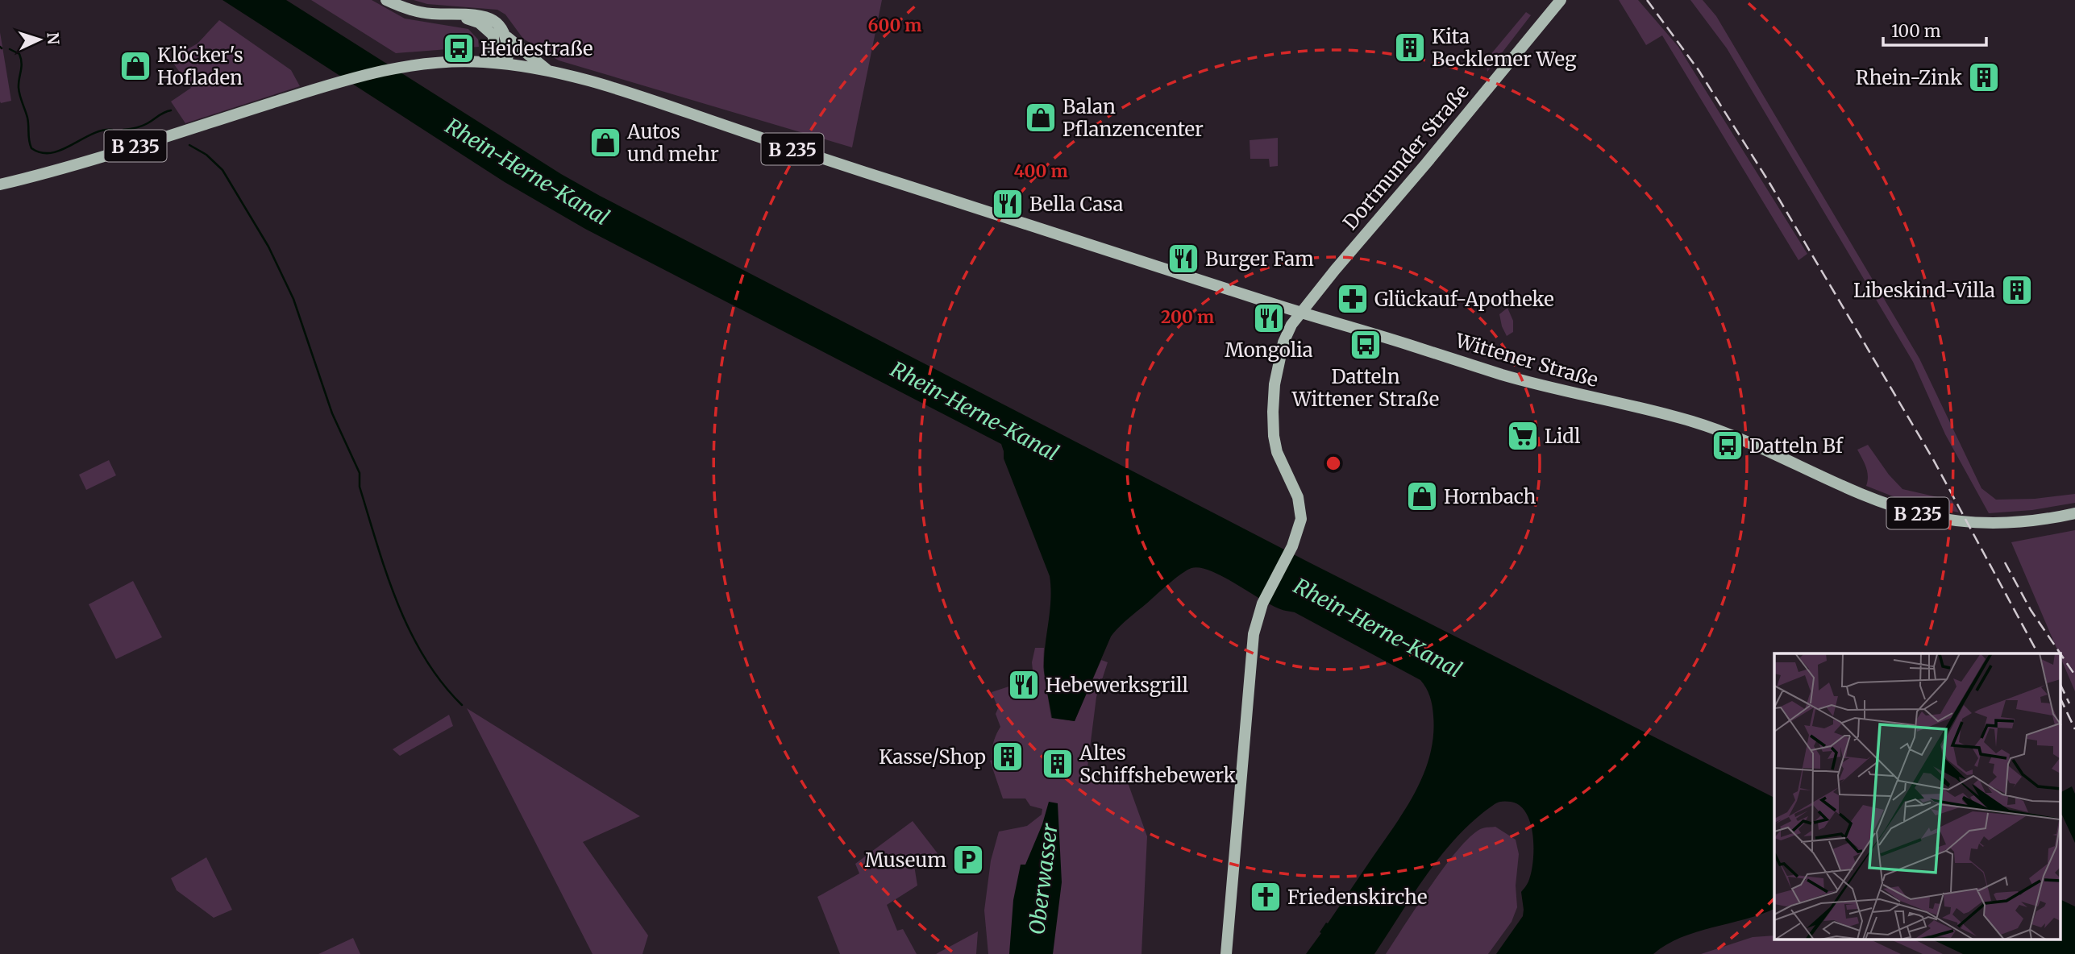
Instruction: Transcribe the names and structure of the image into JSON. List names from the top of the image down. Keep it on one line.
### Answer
{"streets":{"main road":["B 235","Dortmunder Straße","Wittener Straße"]},"crossings":[["B 235","Wittener Straße"],["Dortmunder Straße","Wittener Straße"]],"water":["Rhein-Herne-Kanal","Oberwasser"],"places":{"building":["Kita Becklemer Weg","Rhein-Zink","Libeskind-Villa","Kasse/Shop","Altes Schiffshebewerk"],"bus stop":["Heidestraße","Datteln Wittener Straße","Datteln Bf"],"shop":["Klöcker's Hofladen","Balan Pflanzencenter","Autos und mehr","Hornbach"],"restaurant":["Bella Casa","Burger Fam","Mongolia","Hebewerksgrill"],"pharmacy":["Glückauf-Apotheke"],"supermarket":["Lidl"],"parking":["Museum"],"church":["Friedenskirche"]},"scale_bar":"100 m","north":"right","rings":["600 m","400 m","200 m"]}
